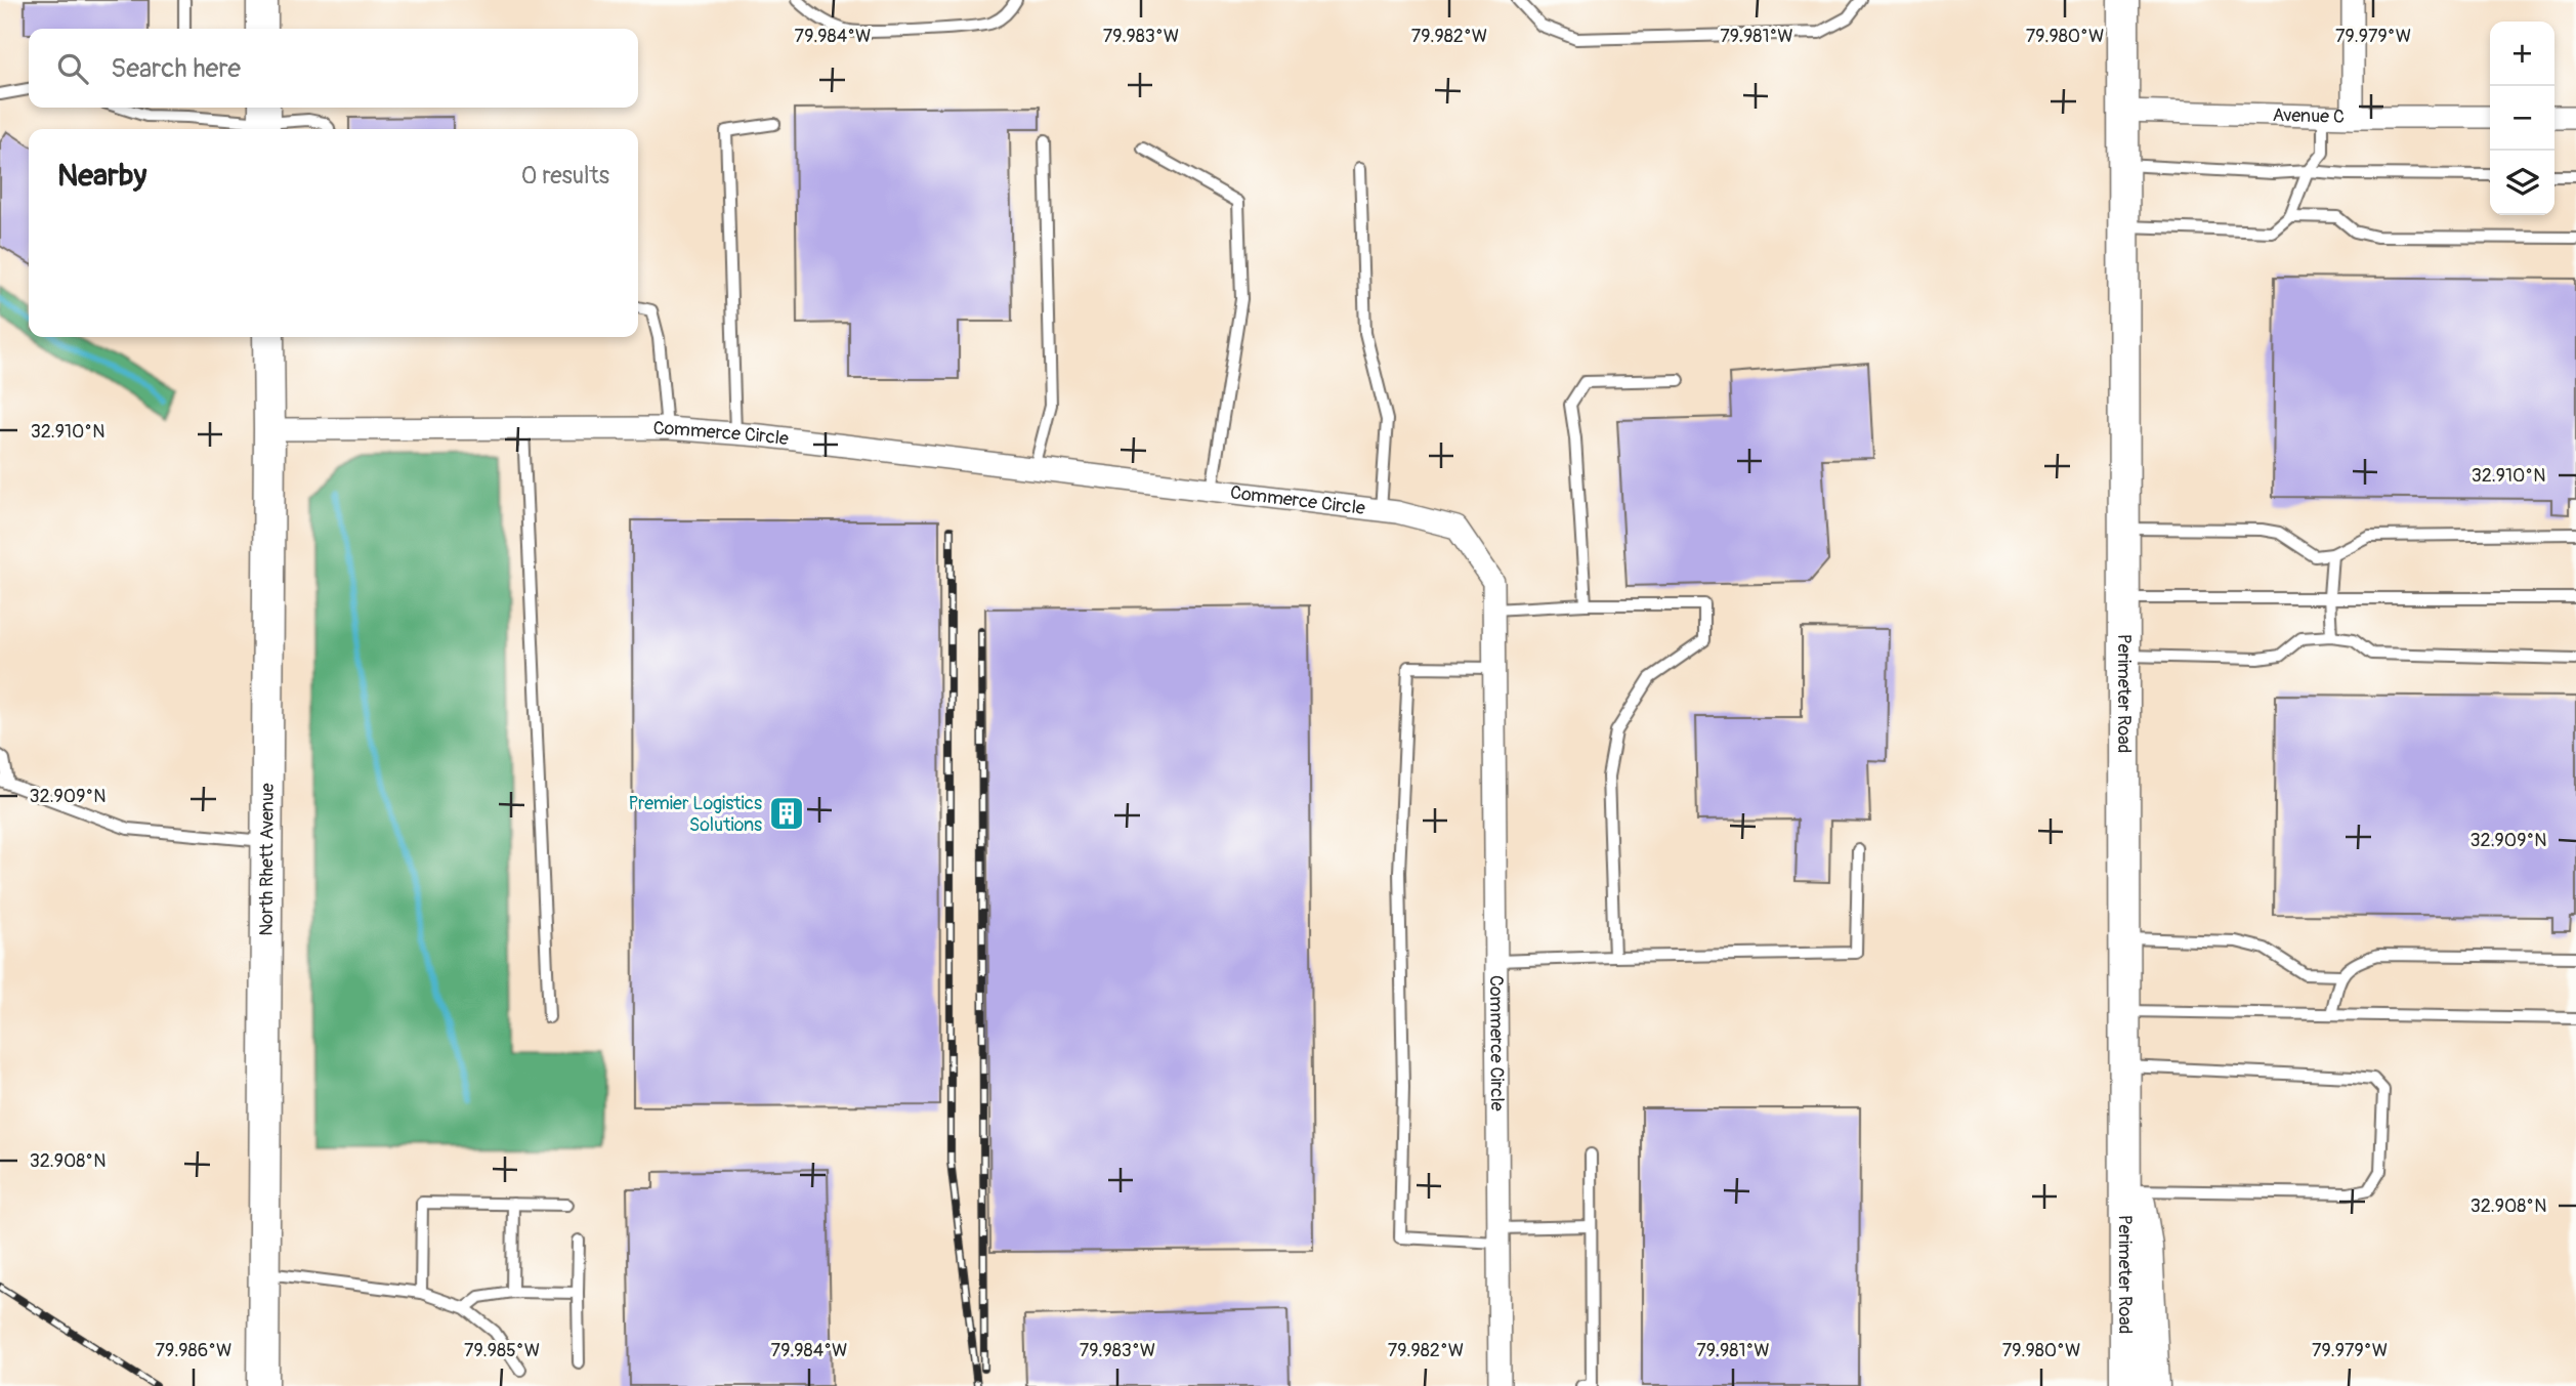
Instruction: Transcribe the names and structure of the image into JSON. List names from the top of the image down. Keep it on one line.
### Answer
{"streets":{"street":["Avenue C","Commerce Circle","Perimeter Road","North Rhett Avenue"]},"crossings":[["Avenue C","Perimeter Road"],["Commerce Circle","North Rhett Avenue"]],"places":{"building":["Premier Logistics Solutions"]},"page":{"map_buttons":["+","−"],"search":"Search here","heading":["Nearby","0 results"]},"coordinates":["79.984°W","79.983°W","79.982°W","79.981°W","79.980°W","79.979°W","32.910°N","32.909°N","32.908°N","79.986°W","79.985°W"]}
